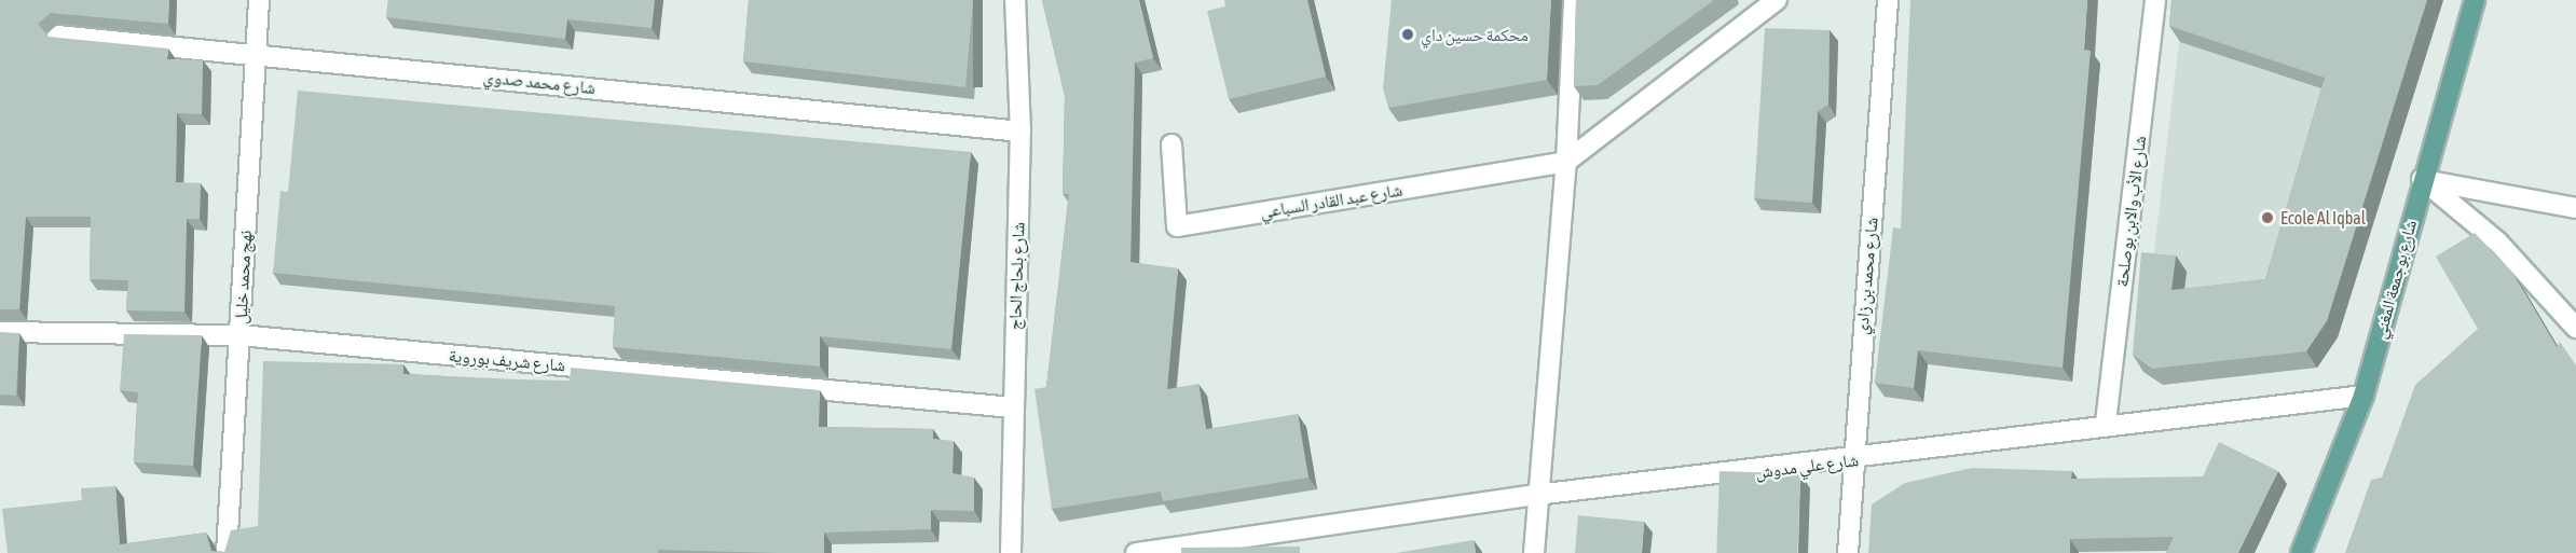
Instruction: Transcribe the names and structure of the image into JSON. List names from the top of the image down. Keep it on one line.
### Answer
{"streets":{"main road":["شارع بوجمعة المغني"],"street":["شارع محمد صدوي","شارع عبد القادر السباعي","شارع الأب والابن بوصلحة","شارع بلحاج الحاج","شارع محمد بن زادي","نهج محمد خليل","شارع شريف بوروية","شارع علي مدوش"]},"crossings":[["شارع محمد صدوي","شارع بلحاج الحاج"],["شارع محمد صدوي","نهج محمد خليل"],["شارع الأب والابن بوصلحة","شارع علي مدوش"],["شارع بلحاج الحاج","شارع شريف بوروية"],["شارع محمد بن زادي","شارع علي مدوش"],["نهج محمد خليل","شارع شريف بوروية"],["شارع بوجمعة المغني","شارع علي مدوش"]],"places":["محكمة حسين داي","Ecole Al Iqbal"]}
